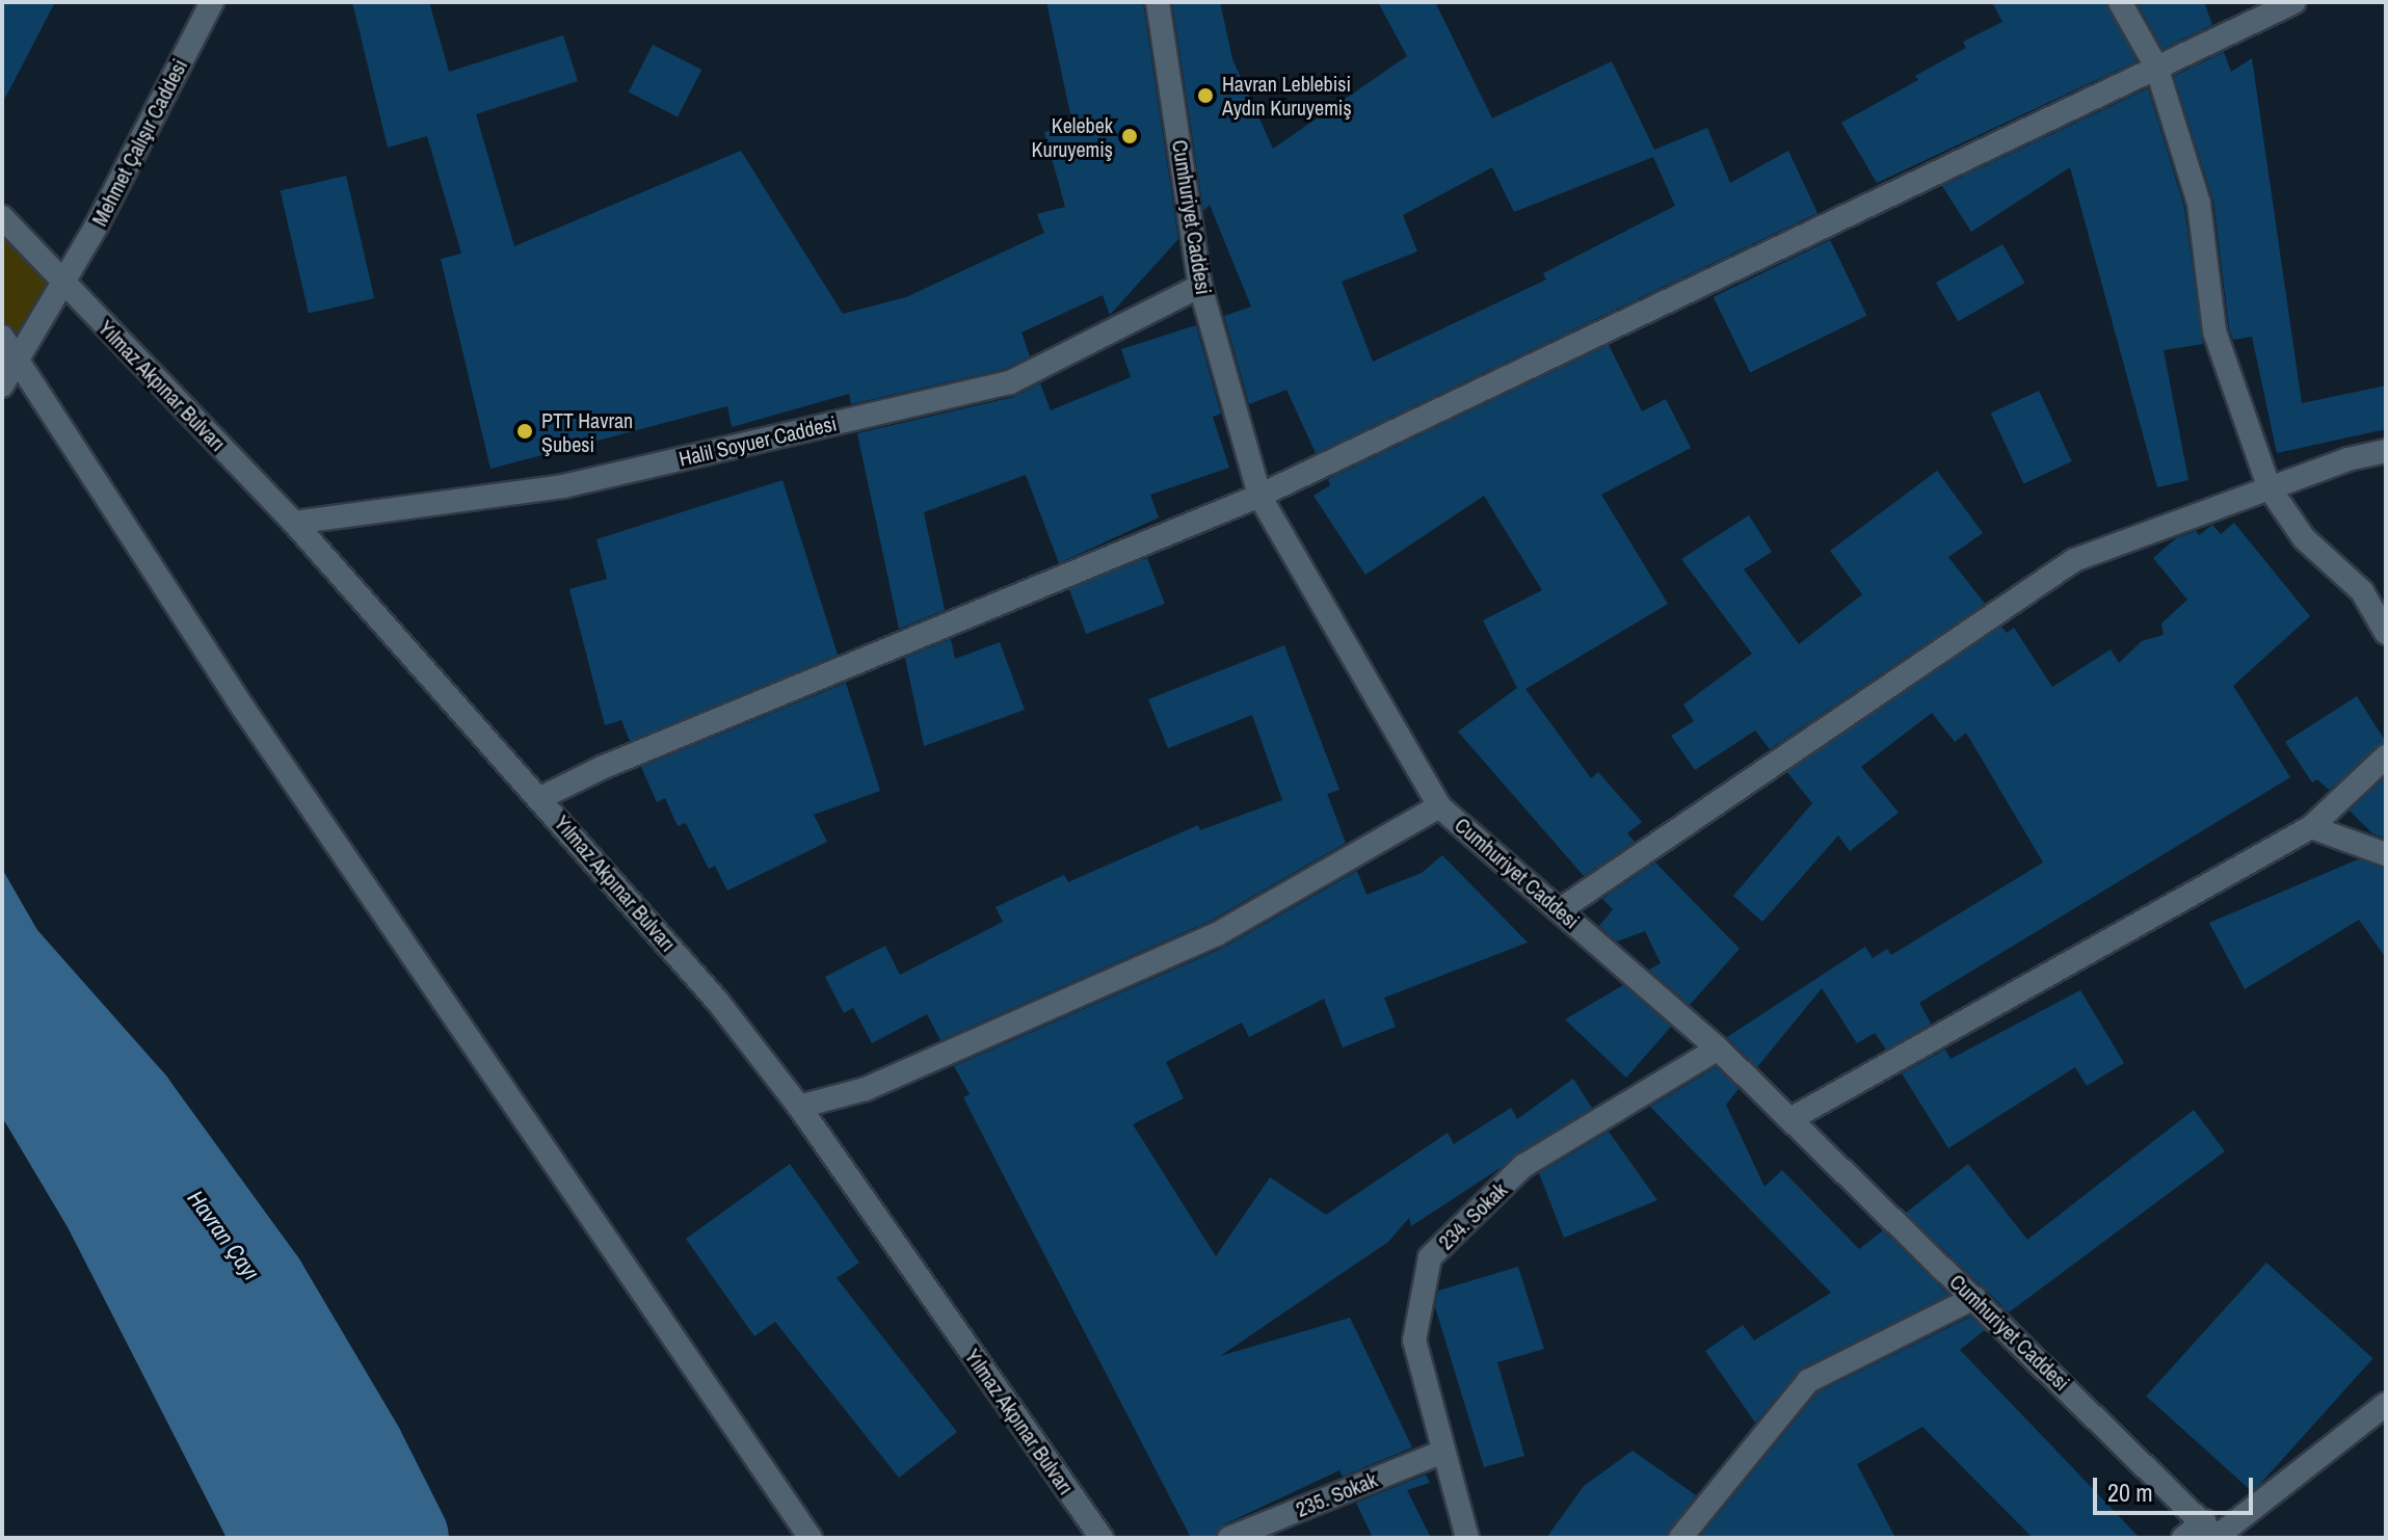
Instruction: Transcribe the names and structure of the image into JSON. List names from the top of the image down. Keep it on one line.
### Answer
{"streets":{"street":["Mehmet Çalışır Caddesi","Cumhuriyet Caddesi","Yılmaz Akpınar Bulvarı","Halil Soyuer Caddesi","234. Sokak","235. Sokak"]},"crossings":[["Mehmet Çalışır Caddesi","Yılmaz Akpınar Bulvarı"],["Cumhuriyet Caddesi","Halil Soyuer Caddesi"],["Cumhuriyet Caddesi","234. Sokak"],["Yılmaz Akpınar Bulvarı","Halil Soyuer Caddesi"],["234. Sokak","235. Sokak"]],"water":["Havran Çayı"],"places":["Havran Leblebisi Aydın Kuruyemiş","Kelebek Kuruyemiş","PTT Havran Şubesi"],"scale_bar":"20 m"}
